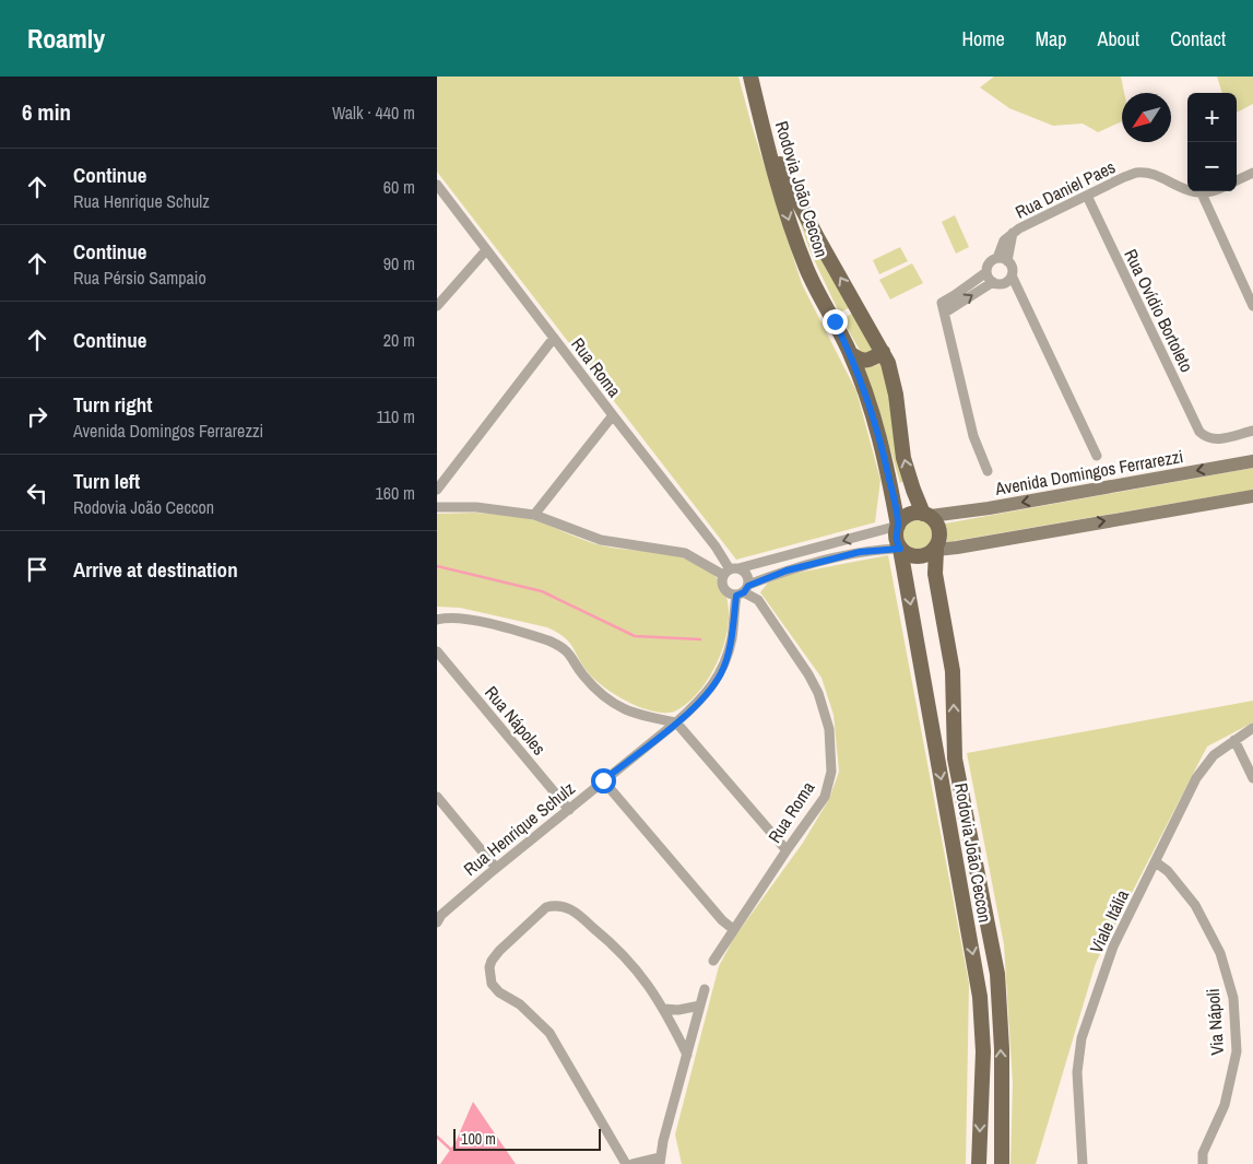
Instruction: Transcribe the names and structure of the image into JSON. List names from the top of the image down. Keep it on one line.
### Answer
{"streets":{"main road":["Rodovia João Ceccon","Avenida Domingos Ferrarezzi"],"street":["Rua Daniel Paes","Rua Ovídio Bortoleto","Rua Roma","Rua Nápoles","Rua Henrique Schulz","Viale Itália","Via Nápoli"]},"crossings":[["Rodovia João Ceccon","Avenida Domingos Ferrarezzi"],["Rua Daniel Paes","Rua Ovídio Bortoleto"],["Rua Roma","Rua Henrique Schulz"],["Rua Nápoles","Rua Henrique Schulz"],["Viale Itália","Via Nápoli"]],"scale_bar":"100 m","north":"bottom left","page":{"header":"Roamly","nav":["Home","Map","About","Contact"],"heading":["6 min","Walk · 440 m"],"map_buttons":["+","−"],"list":[["Continue","Rua Henrique Schulz","60 m"],["Continue","Rua Pérsio Sampaio","90 m"],["Continue","20 m"],["Turn right","Avenida Domingos Ferrarezzi","110 m"],["Turn left","Rodovia João Ceccon","160 m"],"Arrive at destination"],"scale":"100 m"}}
